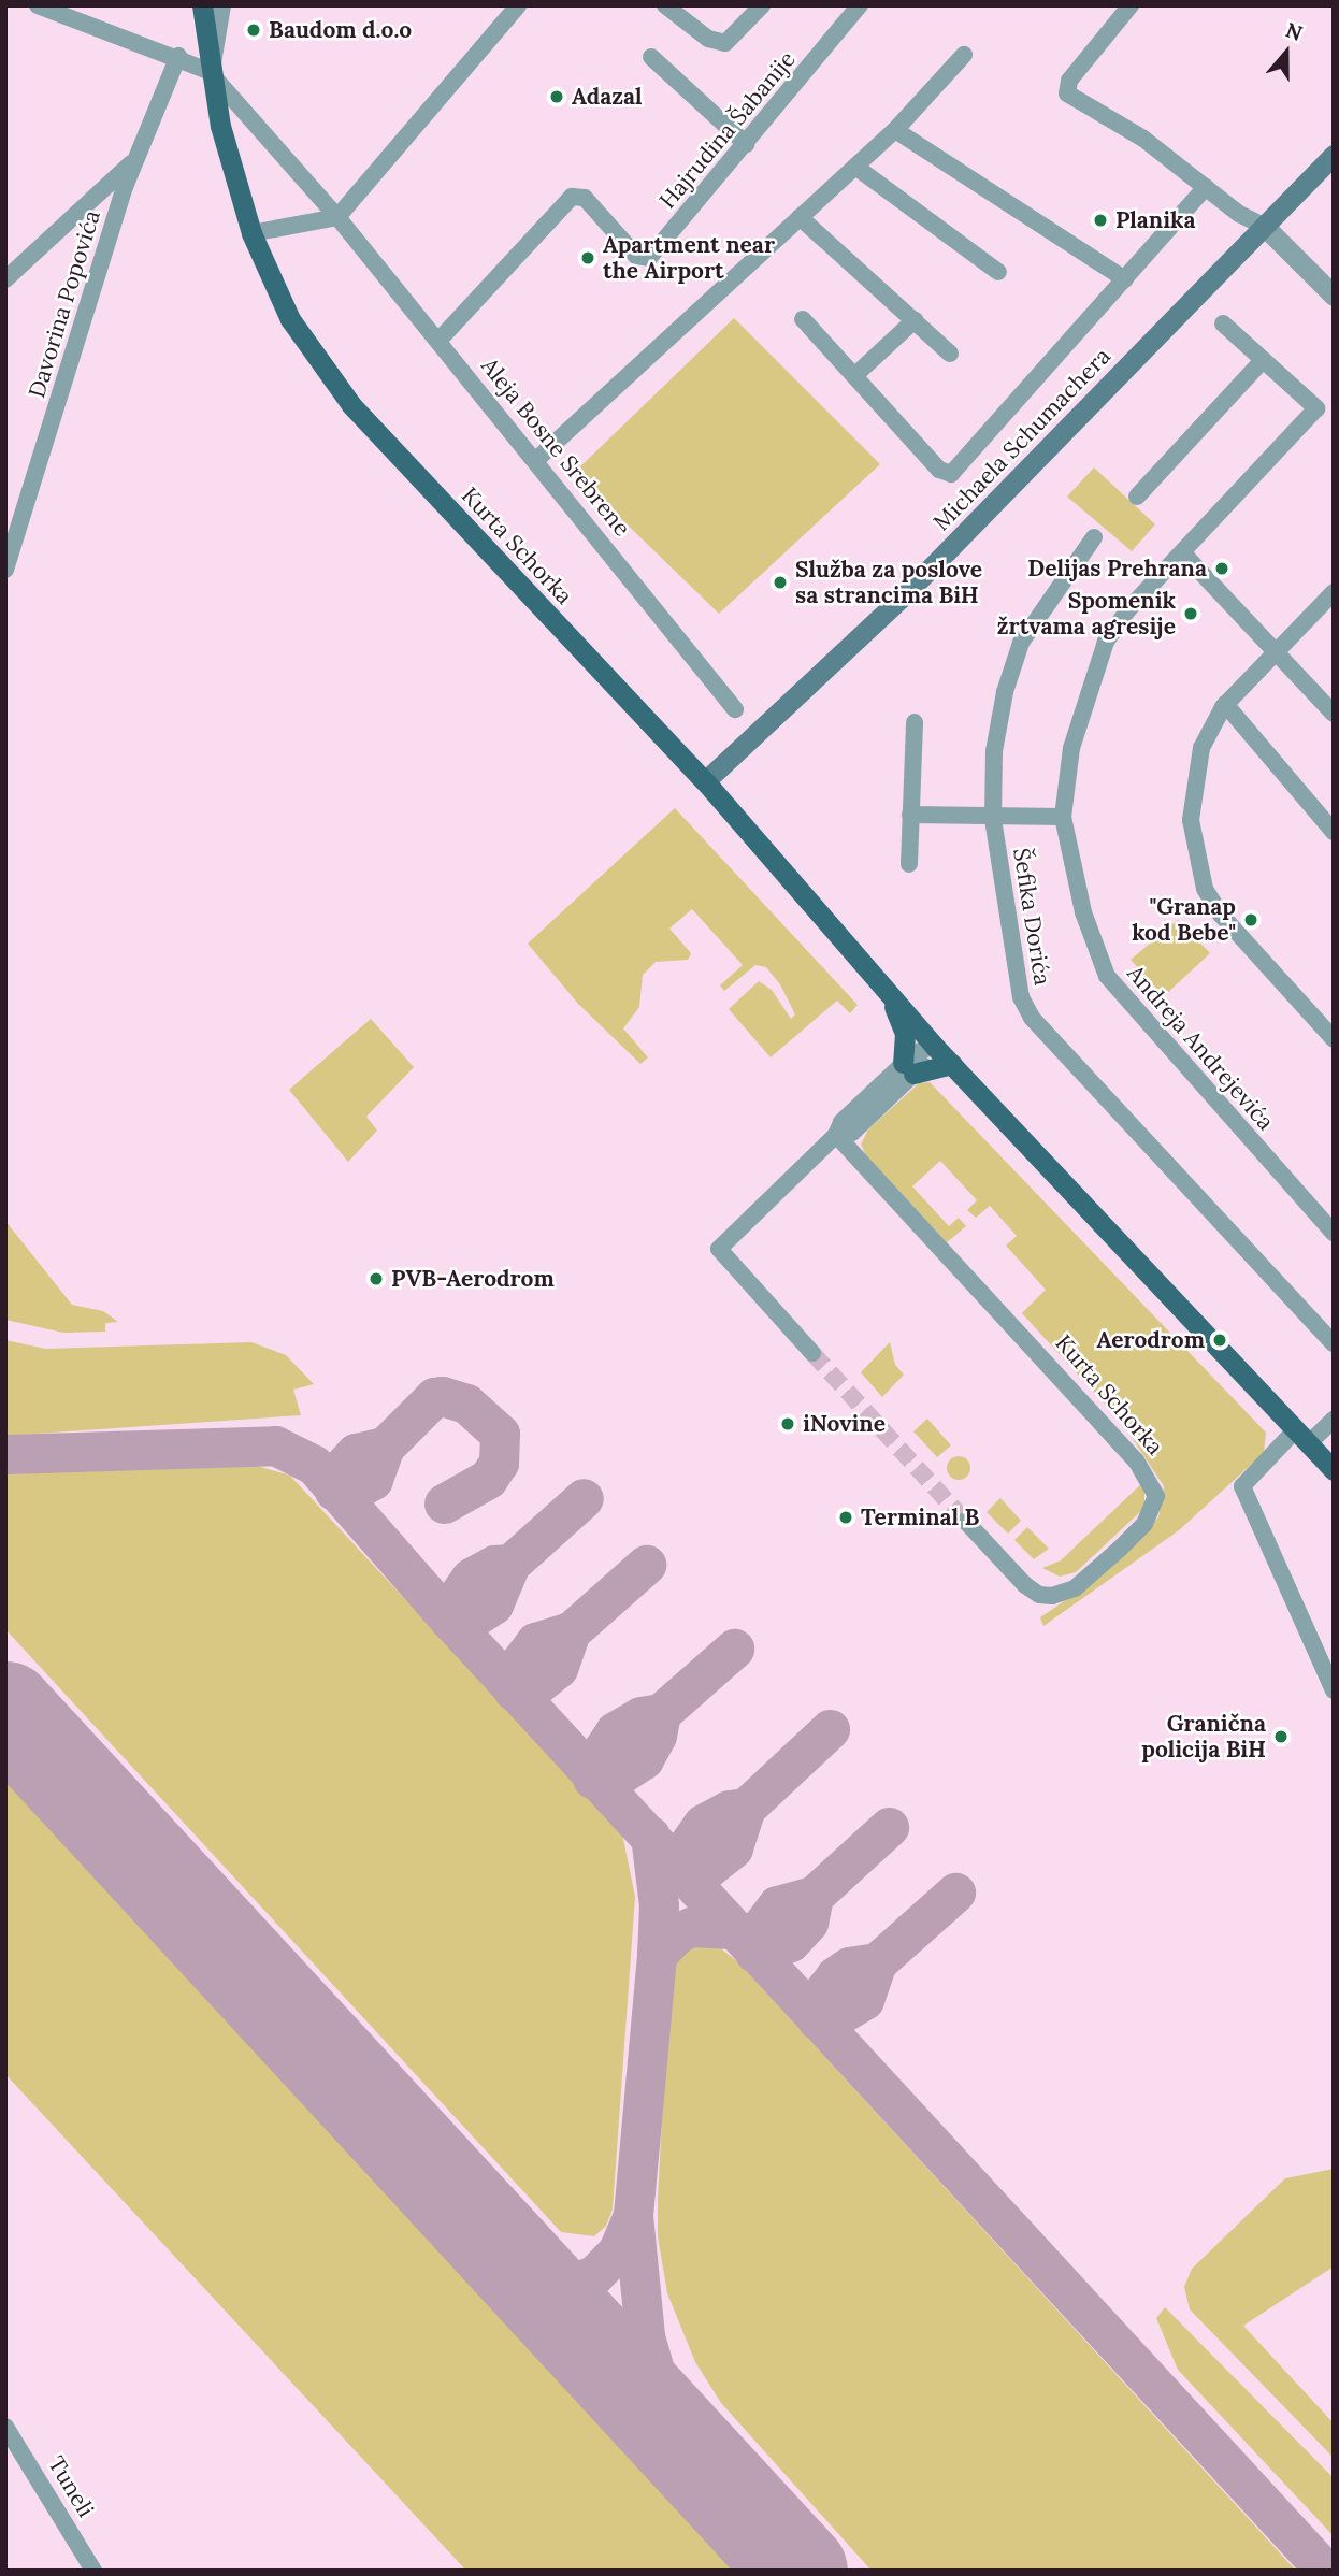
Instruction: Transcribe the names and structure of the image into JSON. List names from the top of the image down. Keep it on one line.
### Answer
{"streets":{"main road":["Michaela Schumachera","Kurta Schorka"],"street":["Hajrudina Šabanije","Davorina Popovića","Aleja Bosne Srebrene","Šefika Dorića","Andreja Andrejevića","Tuneli"]},"crossings":[["Hajrudina Šabanije","Aleja Bosne Srebrene"],["Michaela Schumachera","Kurta Schorka"],["Aleja Bosne Srebrene","Kurta Schorka"]],"places":["Baudom d.o.o","Adazal","Planika","Apartment near the Airport","Delijas Prehrana","Služba za poslove sa strancima BiH","Spomenik žrtvama agresije","\"Granap kod Bebe\"","PVB-Aerodrom","Aerodrom","iNovine","Terminal B","Granična policija BiH"],"north":"top"}
